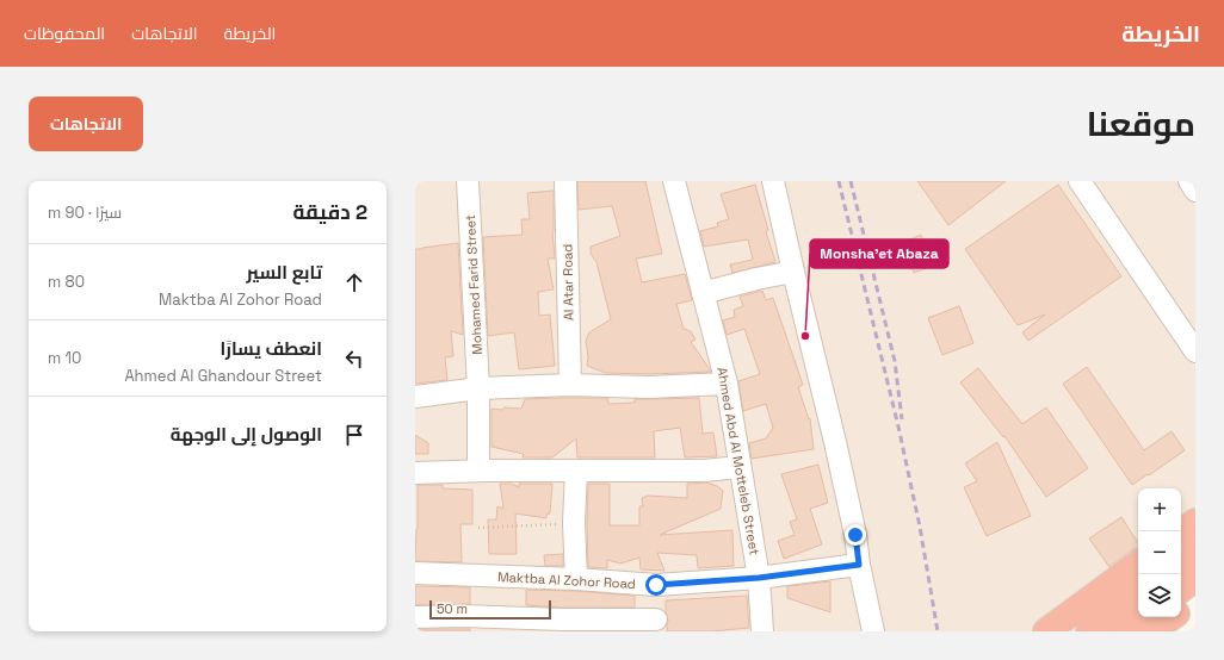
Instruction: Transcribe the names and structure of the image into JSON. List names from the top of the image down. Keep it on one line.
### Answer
{"streets":{"street":["Al Atar Road","Mohamed Farid Street","Ahmed Abd Al Motteleb Street","Maktba Al Zohor Road"]},"crossings":[["Ahmed Abd Al Motteleb Street","Maktba Al Zohor Road"]],"places":["Monsha'et Abaza"],"scale_bar":"50 m","page":{"header":"الخريطة","nav":["الخريطة","الاتجاهات","المحفوظات"],"title":"موقعنا","buttons":"الاتجاهات","heading":["2 دقيقة","سيرًا · 90 m"],"list":[["تابع السير","Maktba Al Zohor Road","80 m"],["انعطف يسارًا","Ahmed Al Ghandour Street","10 m"],"الوصول إلى الوجهة"],"map_buttons":["+","−"],"scale":"50 m"}}
